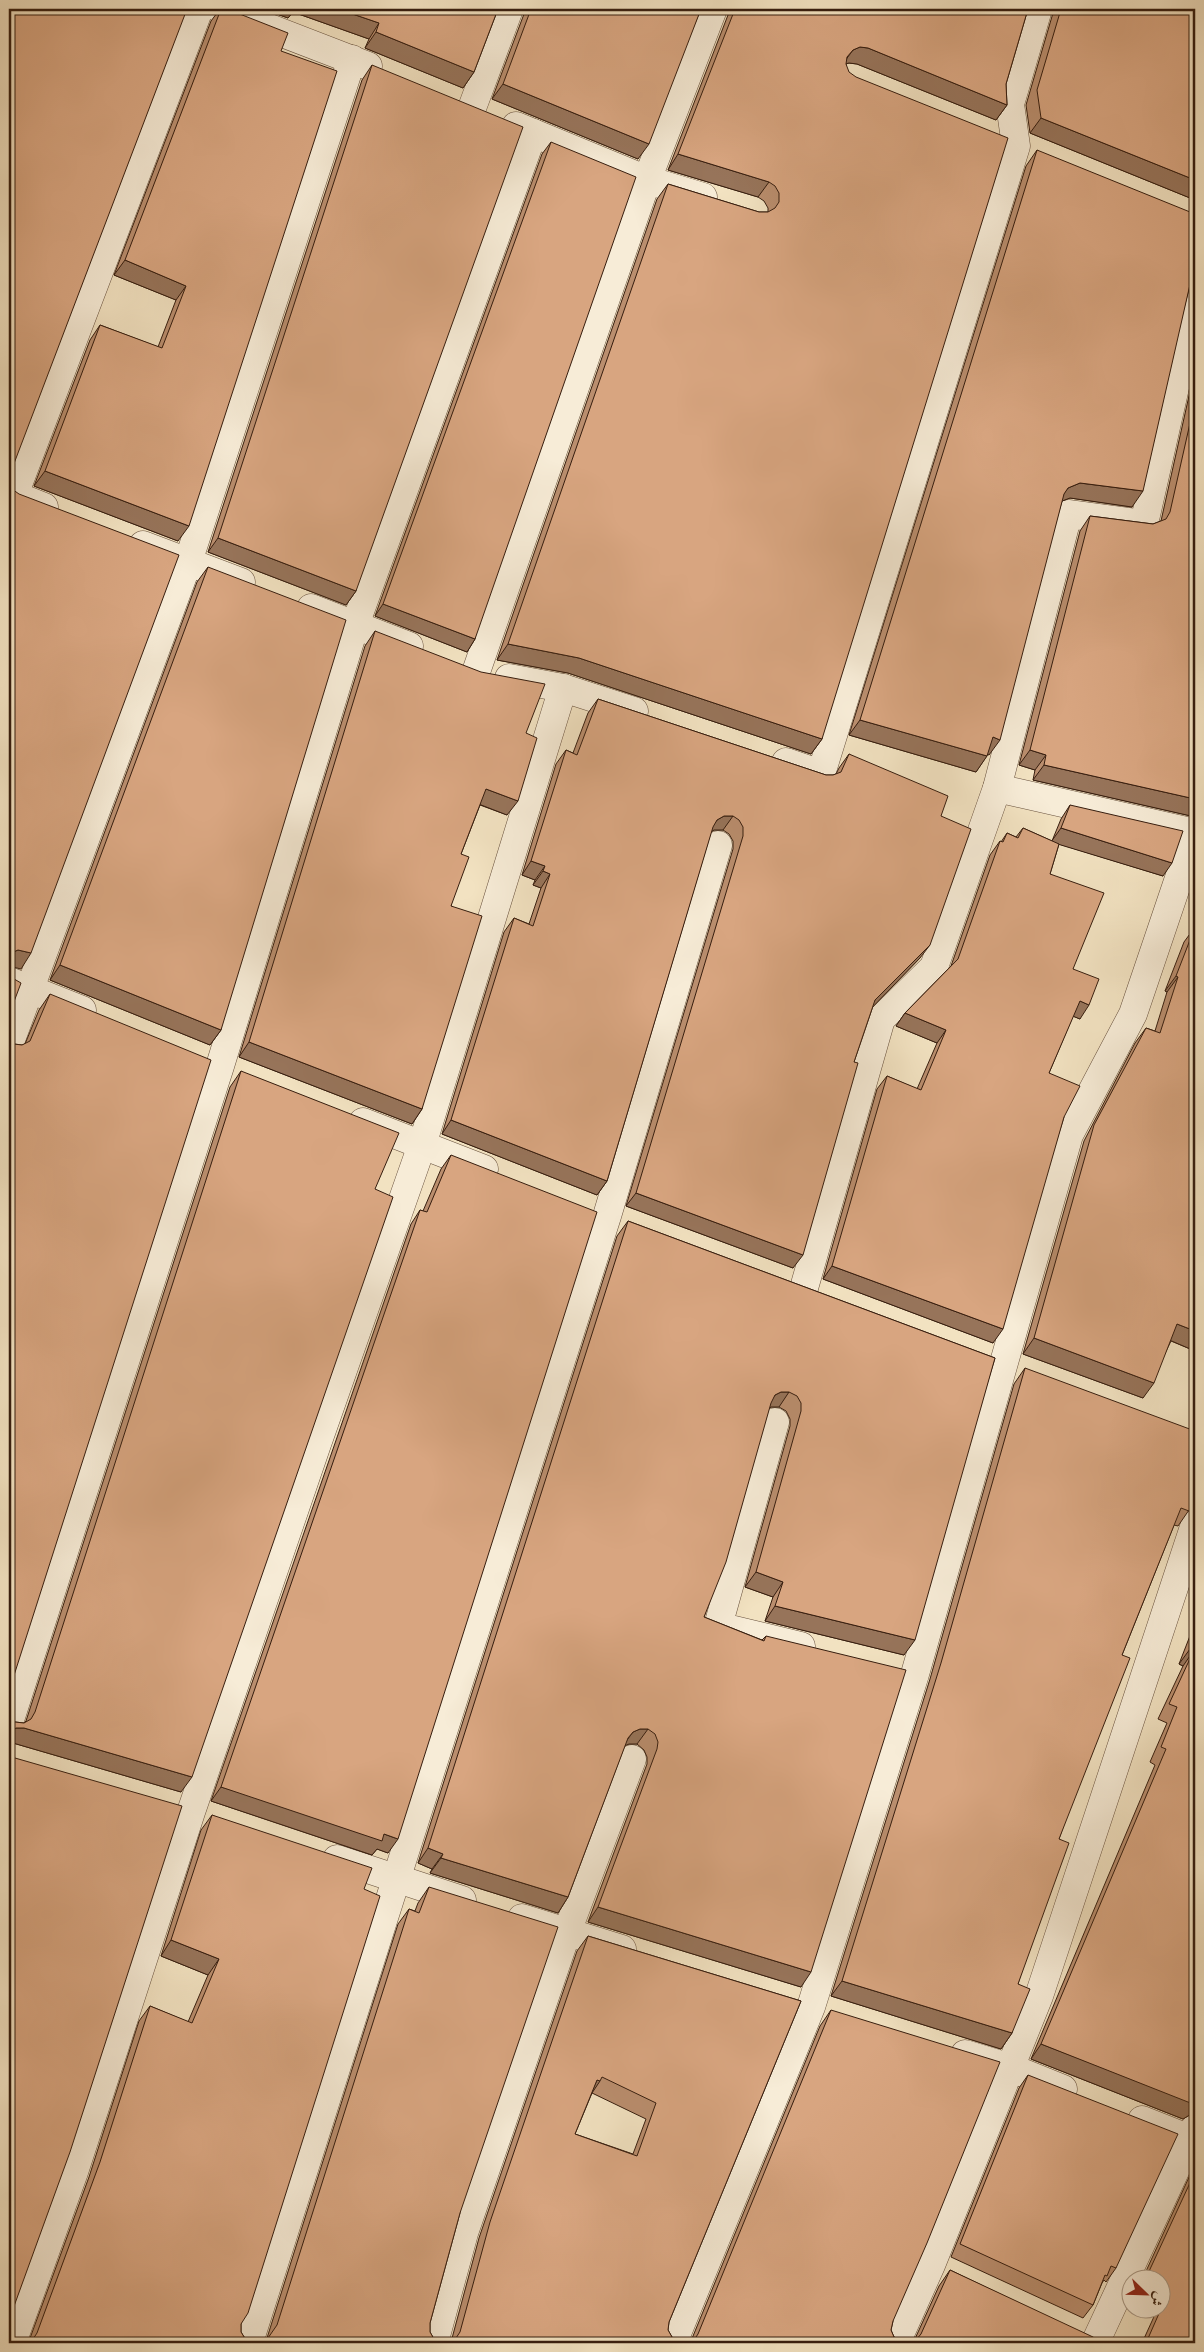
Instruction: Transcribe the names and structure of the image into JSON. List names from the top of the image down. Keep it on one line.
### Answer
{"north":"bottom right"}
